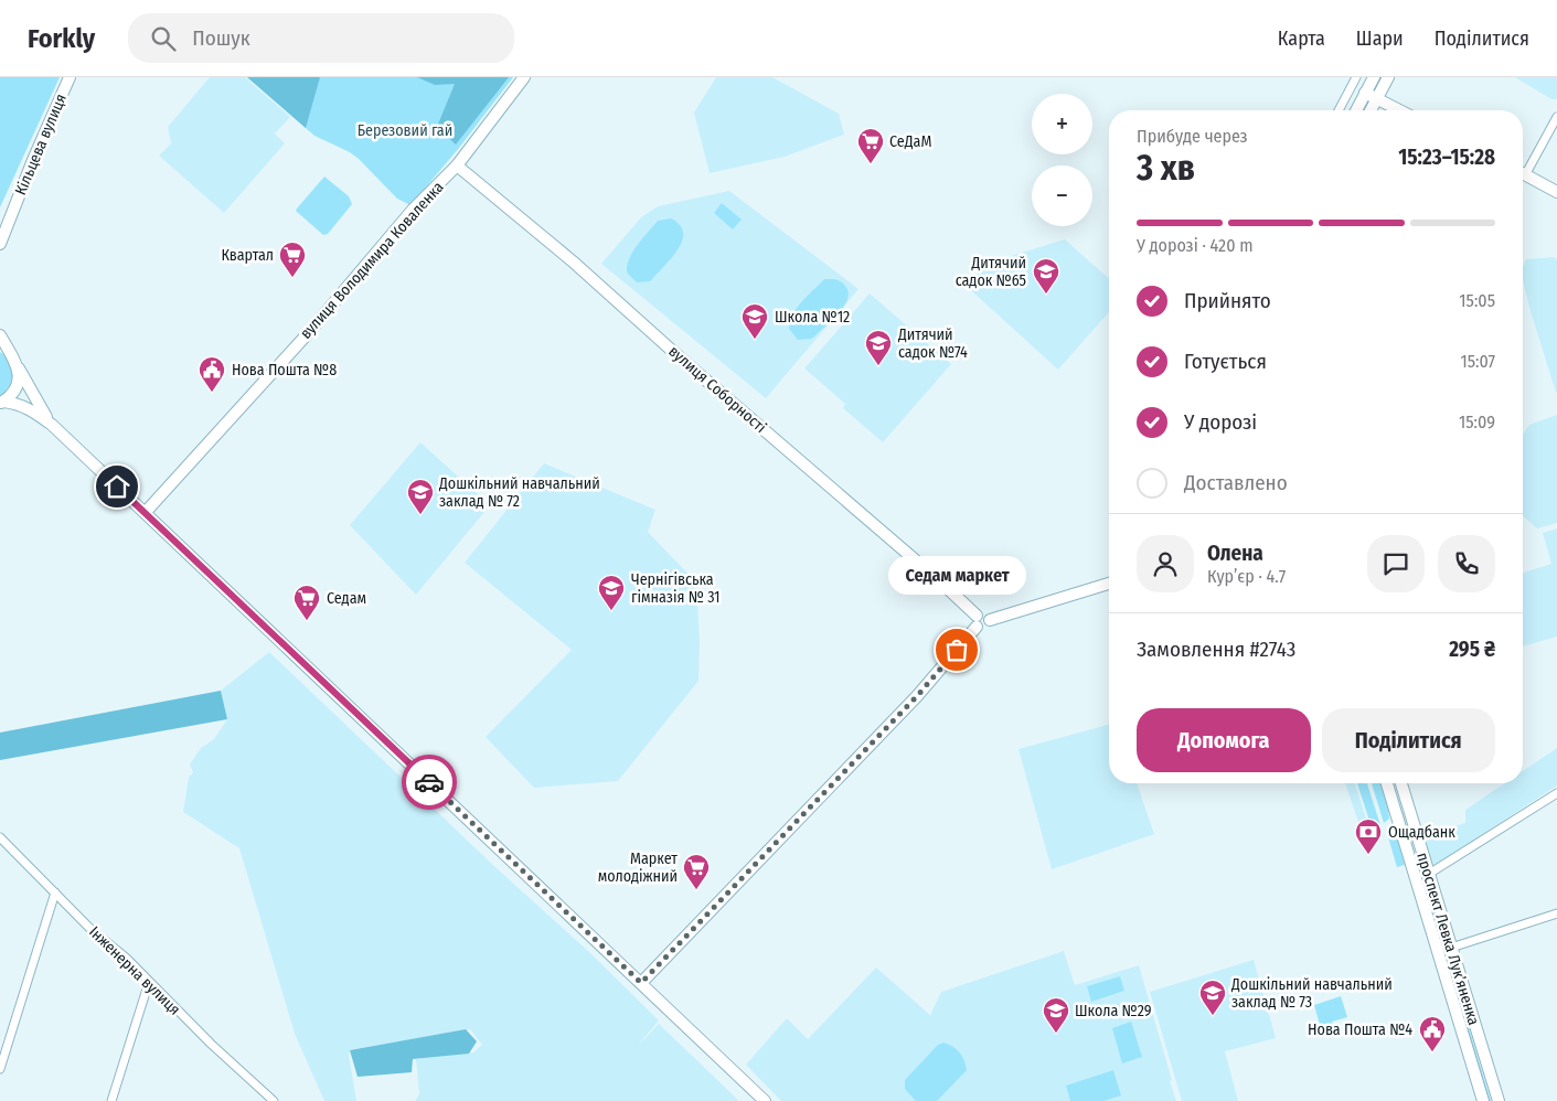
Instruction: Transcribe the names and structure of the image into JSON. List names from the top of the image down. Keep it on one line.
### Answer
{"streets":{"main road":["Кільцева вулиця","вулиця Володимира Коваленка","вулиця Соборності","проспект Левка Лукʼяненка"],"street":["Інженерна вулиця"]},"crossings":[["вулиця Володимира Коваленка","вулиця Соборності"]],"parks":["Березовий гай"],"places":{"supermarket":["СеДаМ","Квартал","Седам","Маркет молодіжний"],"school or university":["Дитячий садок №65","Школа №12","Дитячий садок №74","Дошкільний навчальний заклад № 72","Чернігівська гімназія № 31","Дошкільний навчальний заклад № 73","Школа №29"],"public building":["Нова Пошта №8","Нова Пошта №4"],"other":["Седам маркет"],"bank":["Ощадбанк"]},"page":{"header":"Forkly","search":"Пошук","nav":["Карта","Шари","Поділитися"],"map_buttons":["+","−"],"heading":["3 хв","Прибуде через","15:23–15:28"],"panel":["Олена","Кур’єр · 4.7","Замовлення #2743","295 ₴"],"bar":"У дорозі · 420 m","list":[["Прийнято","15:05"],["Готується","15:07"],["У дорозі","15:09"],"Доставлено"],"bubble":"Седам маркет","buttons":["Допомога","Поділитися"]}}
